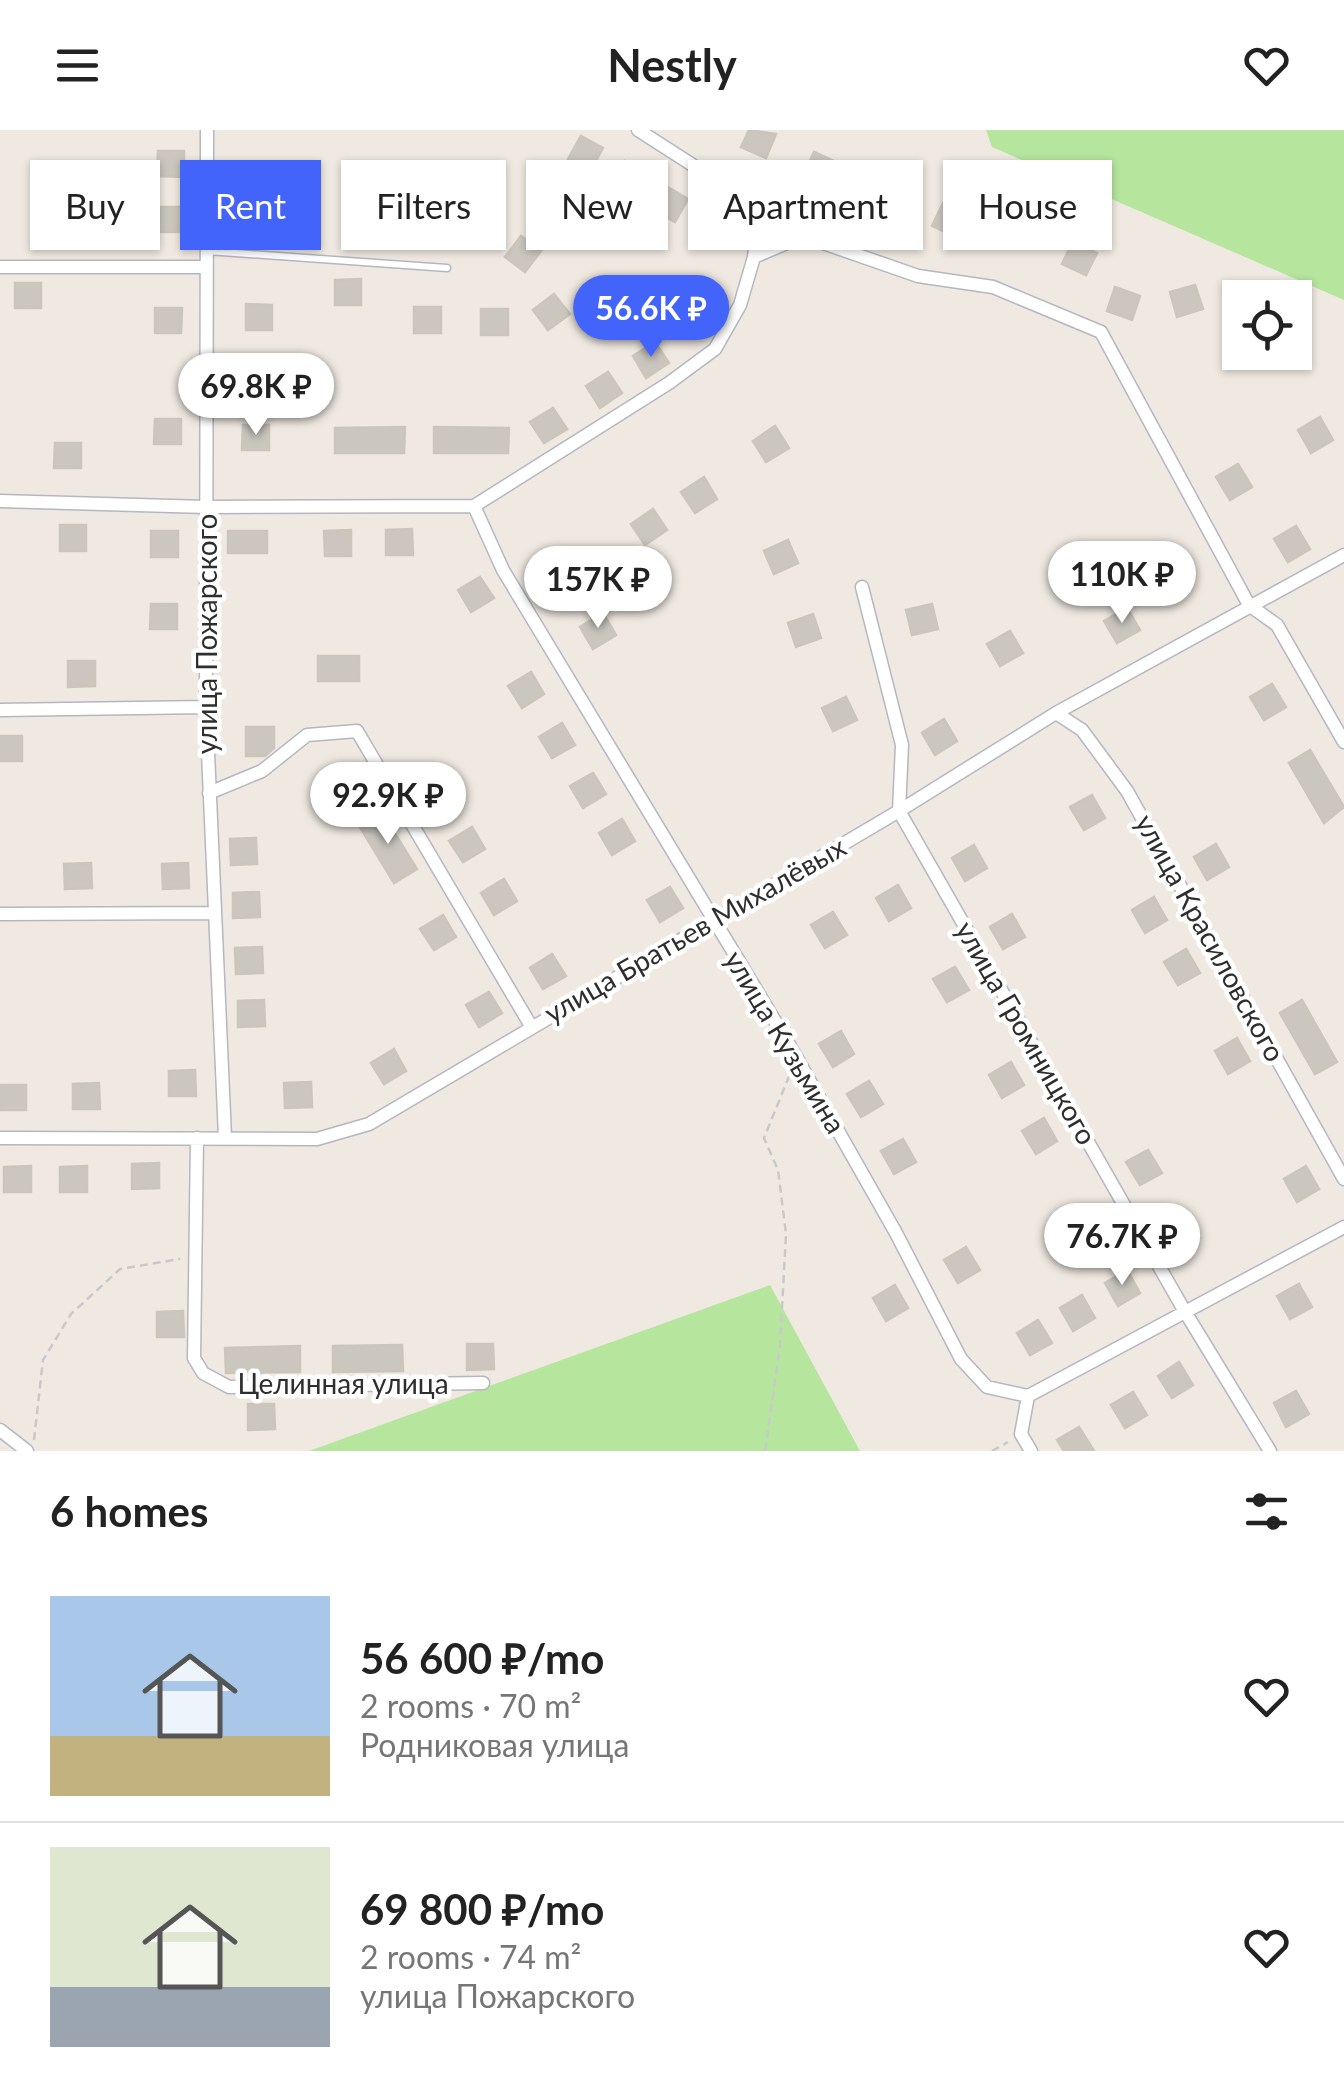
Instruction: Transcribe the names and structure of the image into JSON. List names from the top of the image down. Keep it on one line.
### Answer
{"streets":{"street":["улица Пожарского","улица Братьев Михалёвых","улица Красиловского","улица Громницкого","улица Кузьмина","Целинная улица"]},"crossings":[["улица Пожарского","улица Братьев Михалёвых"],["улица Братьев Михалёвых","улица Красиловского"],["улица Братьев Михалёвых","улица Громницкого"],["улица Братьев Михалёвых","улица Кузьмина"],["улица Братьев Михалёвых","Целинная улица"]],"page":{"header":"Nestly","chip":["Buy","Rent","Filters","New","Apartment","House"],"price":["56.6K ₽","69.8K ₽","110K ₽","157K ₽","92.9K ₽","76.7K ₽"],"heading":"6 homes","list":[{"name":"56 600 ₽/mo","note":"2 rooms · 70 m² · Родниковая улица"},{"name":"69 800 ₽/mo","note":"2 rooms · 74 m² · улица Пожарского"}]}}
